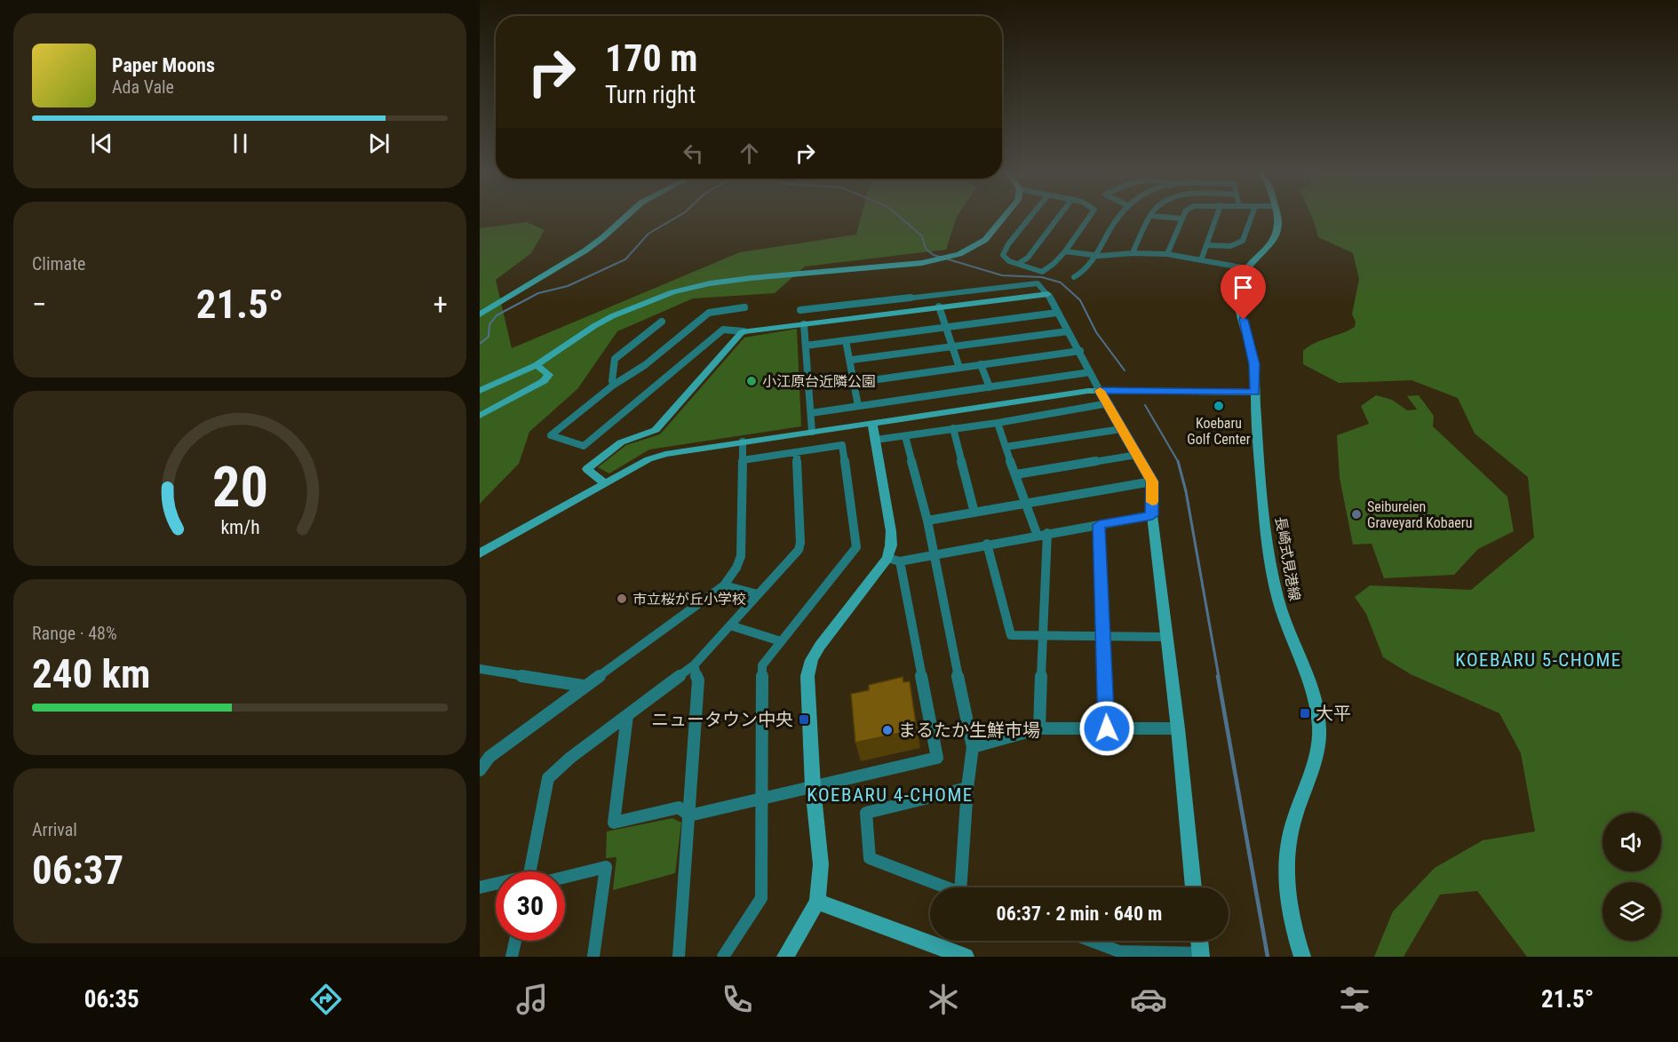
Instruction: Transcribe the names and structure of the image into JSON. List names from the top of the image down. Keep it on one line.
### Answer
{"streets":{"street":["長崎式見港線"]},"districts":["KOEBARU 5-CHOME","KOEBARU 4-CHOME"],"places":{"other":["小江原台近隣公園","Koebaru Golf Center","Seibureien Graveyard Kobaeru","市立桜が丘小学校","まるたか生鮮市場"],"transit":["大平","ニュータウン中央"]},"page":{"turn":["170 m","Turn right"],"song":["Paper Moons","Ada Vale"],"tile":["Climate",["Range · 48%","240 km"],["Arrival","06:37"]],"heat":["−","21.5°","+"],"limit":"30","trip":"06:37 · 2 min · 640 m","tabs":["06:35","21.5°"],"gauge":["20","km/h"]}}
